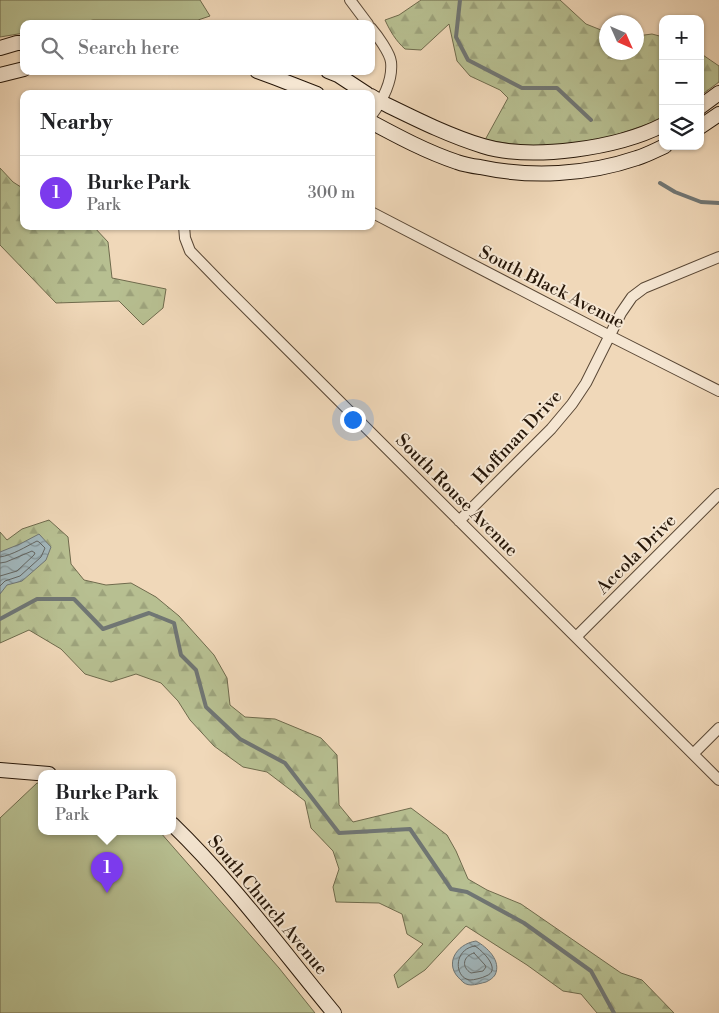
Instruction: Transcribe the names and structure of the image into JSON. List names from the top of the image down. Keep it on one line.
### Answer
{"streets":{"main road":["South Church Avenue"],"street":["South Black Avenue","Hoffman Drive","South Rouse Avenue","Accola Drive"]},"crossings":[["South Black Avenue","Hoffman Drive"],["Hoffman Drive","South Rouse Avenue"],["South Rouse Avenue","Accola Drive"]],"north":"bottom right","page":{"map_buttons":["+","−"],"search":"Search here","heading":"Nearby","list":[{"mark":"1","name":"Burke Park","note":"Park","value":"300 m"}],"popup":["Burke Park","Park"],"pins":"1"}}
